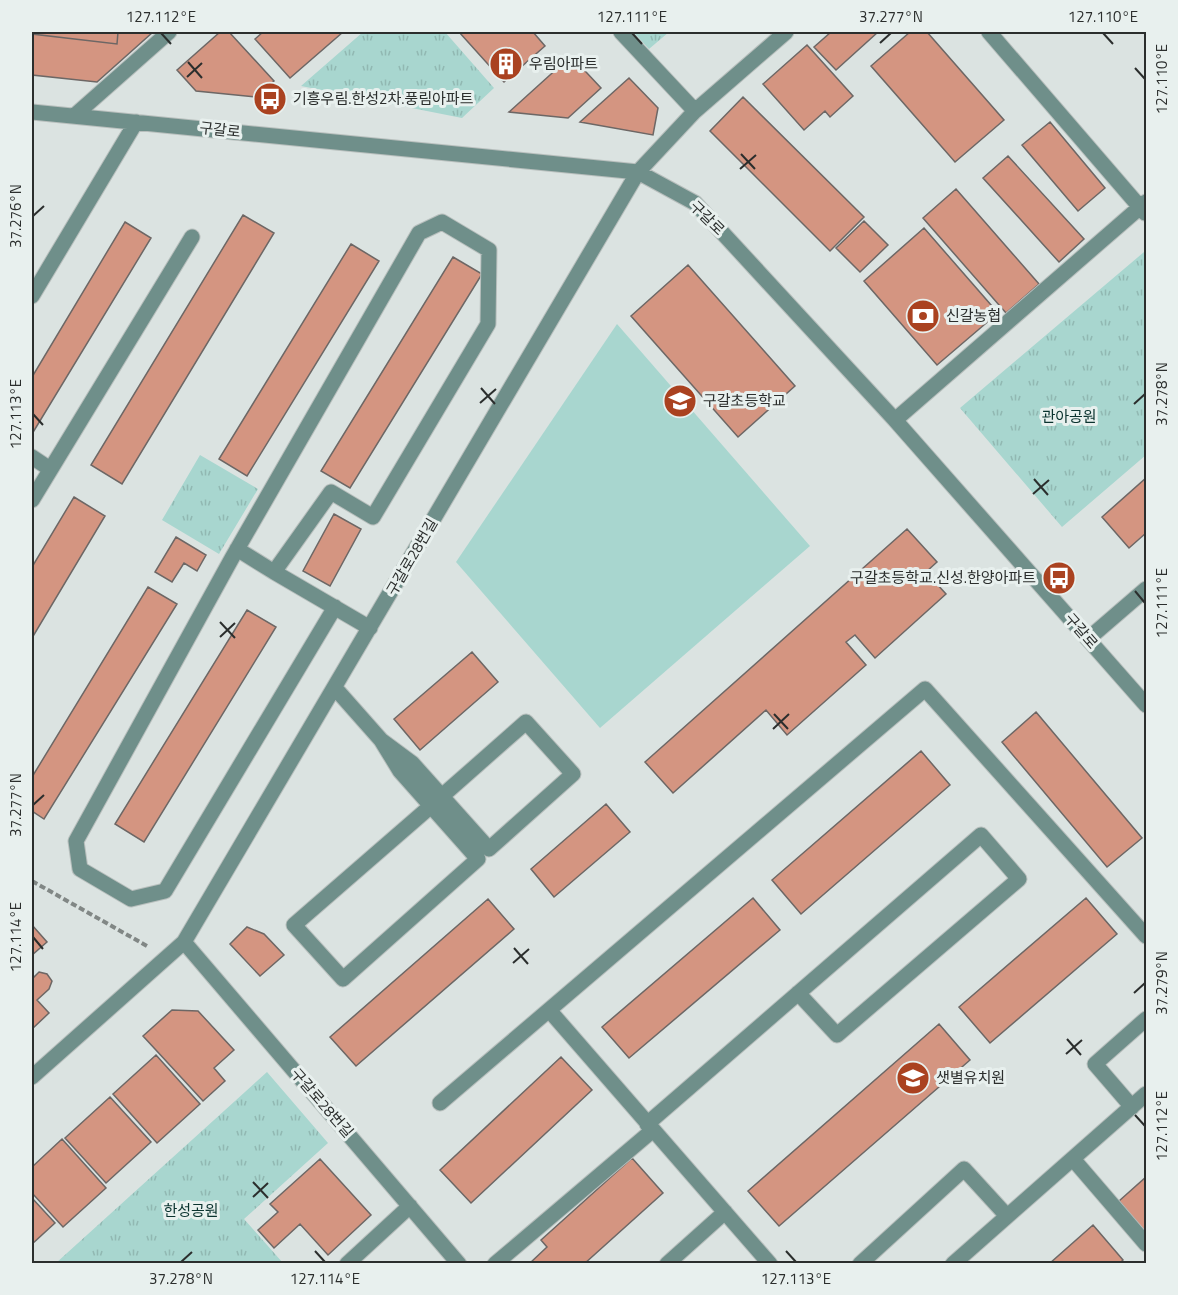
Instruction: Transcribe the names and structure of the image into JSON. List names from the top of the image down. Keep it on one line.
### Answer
{"streets":{"street":["구갈로","구갈로28번길"]},"crossings":[["구갈로","구갈로28번길"]],"parks":["관아공원","한성공원"],"places":{"building":["우림아파트"],"bus stop":["기흥우림.한성2차.풍림아파트","구갈초등학교.신성.한양아파트"],"bank":["신갈농협"],"school or university":["구갈초등학교","샛별유치원"]},"coordinates":["127.112°E","127.111°E","37.277°N","127.110°E","37.276°N","37.278°N","127.113°E","127.114°E","37.279°N"]}
